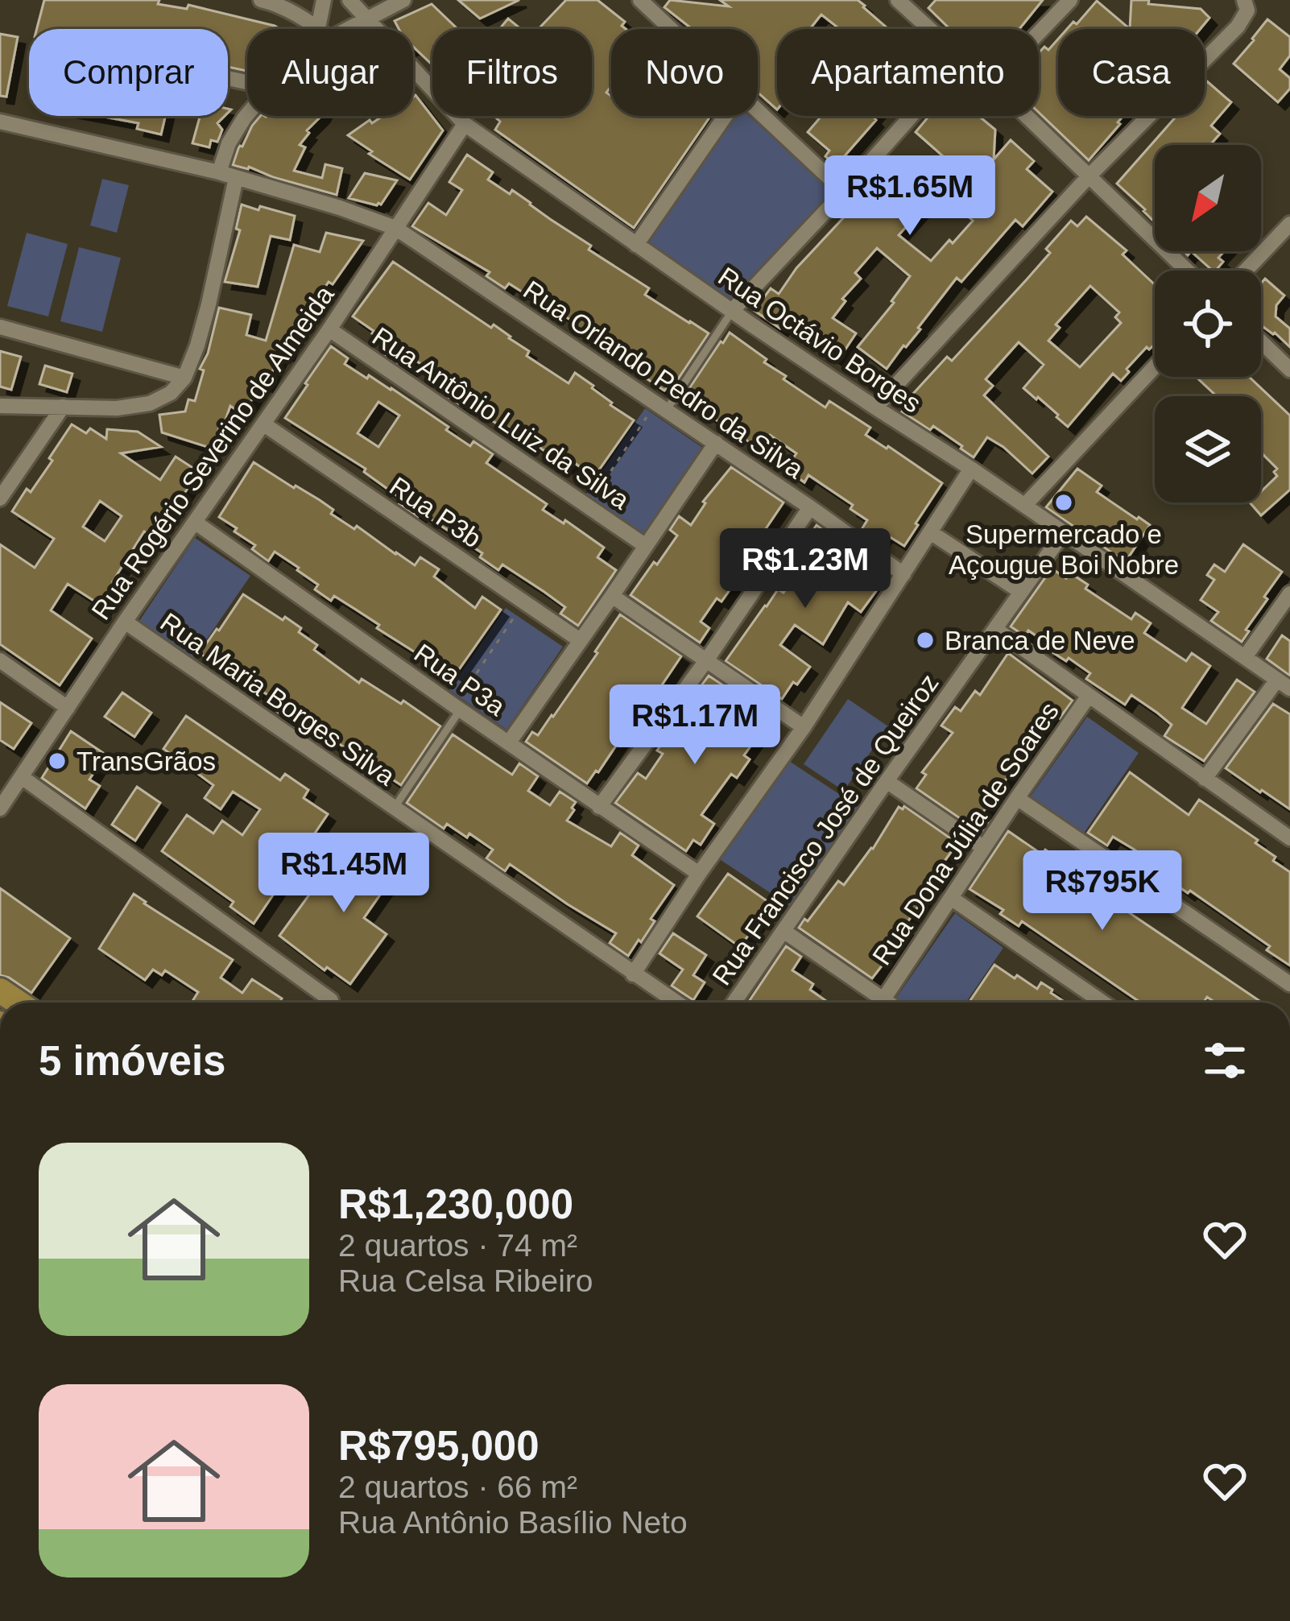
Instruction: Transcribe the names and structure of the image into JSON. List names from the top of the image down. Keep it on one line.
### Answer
{"streets":{"street":["Rua Octávio Borges","Rua Orlando Pedro da Silva","Rua Antônio Luiz da Silva","Rua Rogério Severino de Almeida","Rua P3b","Rua P3a","Rua Maria Borges Silva","Rua Francisco José de Queiroz","Rua Dona Júlia de Soares"]},"crossings":[["Rua Octávio Borges","Rua Rogério Severino de Almeida"],["Rua Octávio Borges","Rua Francisco José de Queiroz"],["Rua Orlando Pedro da Silva","Rua Rogério Severino de Almeida"],["Rua Antônio Luiz da Silva","Rua Rogério Severino de Almeida"],["Rua Rogério Severino de Almeida","Rua P3b"],["Rua Rogério Severino de Almeida","Rua P3a"],["Rua Rogério Severino de Almeida","Rua Maria Borges Silva"]],"places":["Supermercado e Açougue Boi Nobre","Branca de Neve","TransGrãos"],"north":"bottom left","page":{"chip":["Comprar","Alugar","Filtros","Novo","Apartamento","Casa"],"price":["R$1.65M","R$1.23M","R$1.17M","R$1.45M","R$795K"],"heading":"5 imóveis","list":[{"name":"R$1,230,000","note":"2 quartos · 74 m² · Rua Celsa Ribeiro"},{"name":"R$795,000","note":"2 quartos · 66 m² · Rua Antônio Basílio Neto"}]}}
